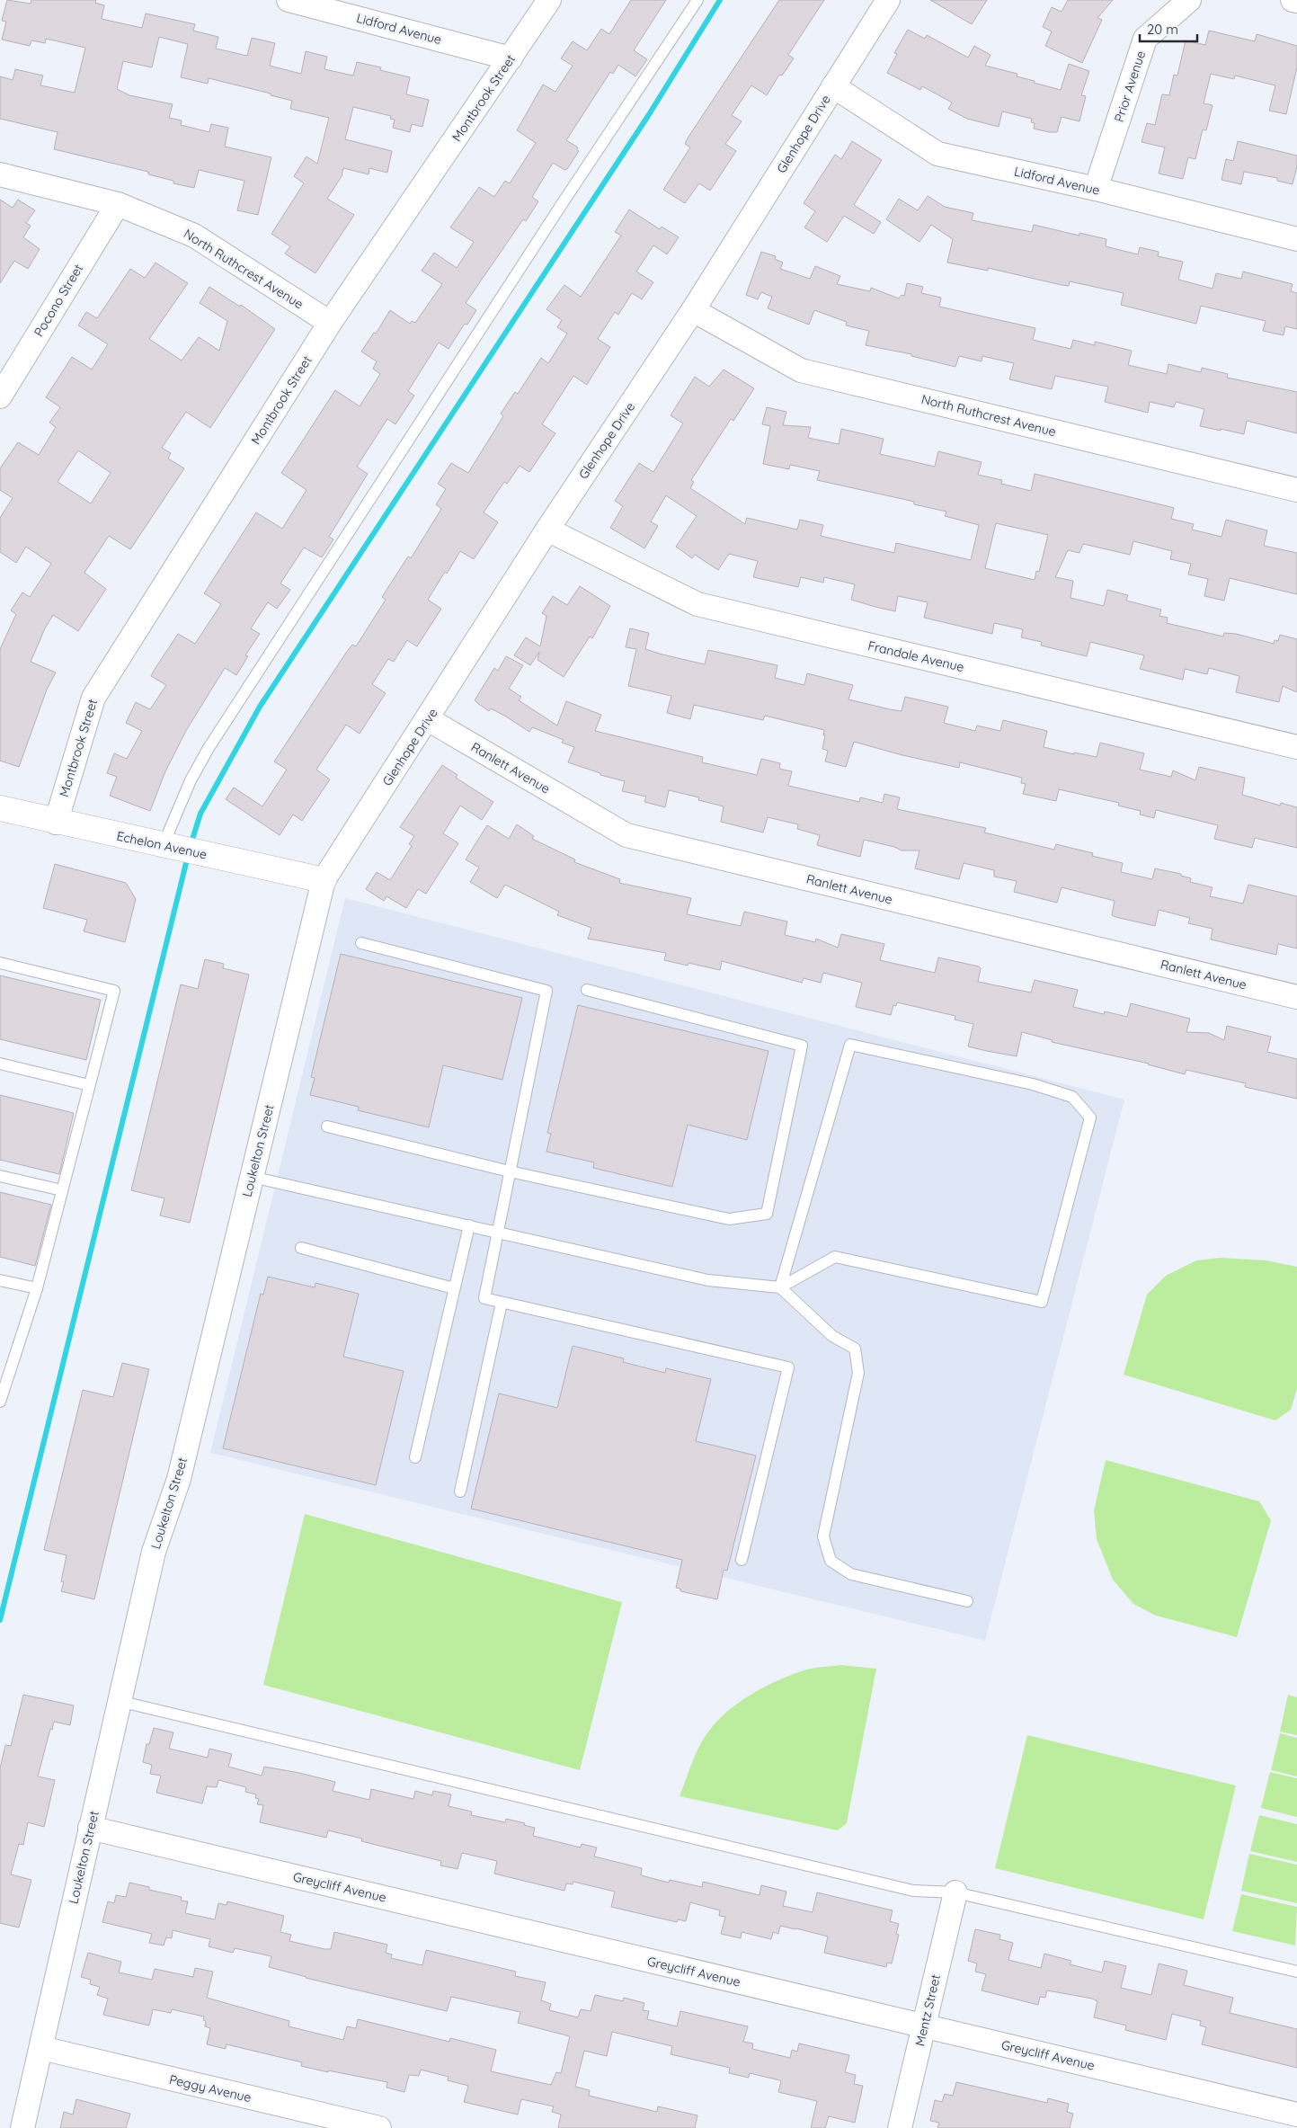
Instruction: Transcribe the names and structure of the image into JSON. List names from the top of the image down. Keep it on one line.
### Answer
{"streets":{"street":["Lidford Avenue","Prior Avenue","Montbrook Street","Glenhope Drive","North Ruthcrest Avenue","Pocono Street","Frandale Avenue","Ranlett Avenue","Echelon Avenue","Loukelton Street","Greycliff Avenue","Mentz Street","Peggy Avenue"]},"crossings":[["Lidford Avenue","Prior Avenue"],["Lidford Avenue","Montbrook Street"],["Lidford Avenue","Glenhope Drive"],["Montbrook Street","North Ruthcrest Avenue"],["Montbrook Street","Echelon Avenue"],["Glenhope Drive","North Ruthcrest Avenue"],["Glenhope Drive","Frandale Avenue"],["Glenhope Drive","Ranlett Avenue"],["Glenhope Drive","Echelon Avenue"],["Glenhope Drive","Loukelton Street"],["North Ruthcrest Avenue","Pocono Street"],["Echelon Avenue","Loukelton Street"],["Loukelton Street","Greycliff Avenue"],["Loukelton Street","Peggy Avenue"],["Greycliff Avenue","Mentz Street"]],"scale_bar":"20 m"}
